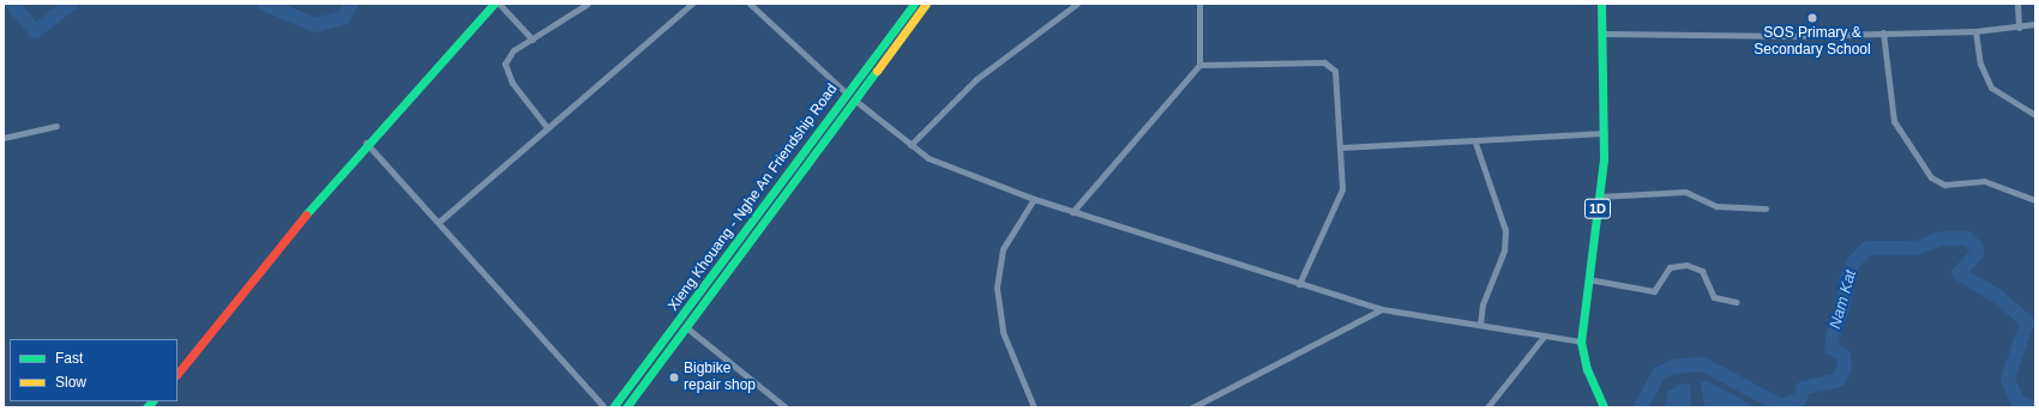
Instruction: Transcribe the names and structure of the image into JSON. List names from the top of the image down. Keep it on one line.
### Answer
{"streets":{"main road":["Xieng Khouang - Nghe An Friendship Road","1D"]},"water":["Nam Kat"],"places":["SOS Primary & Secondary School","Bigbike repair shop"],"legend":["Fast","Slow"]}
